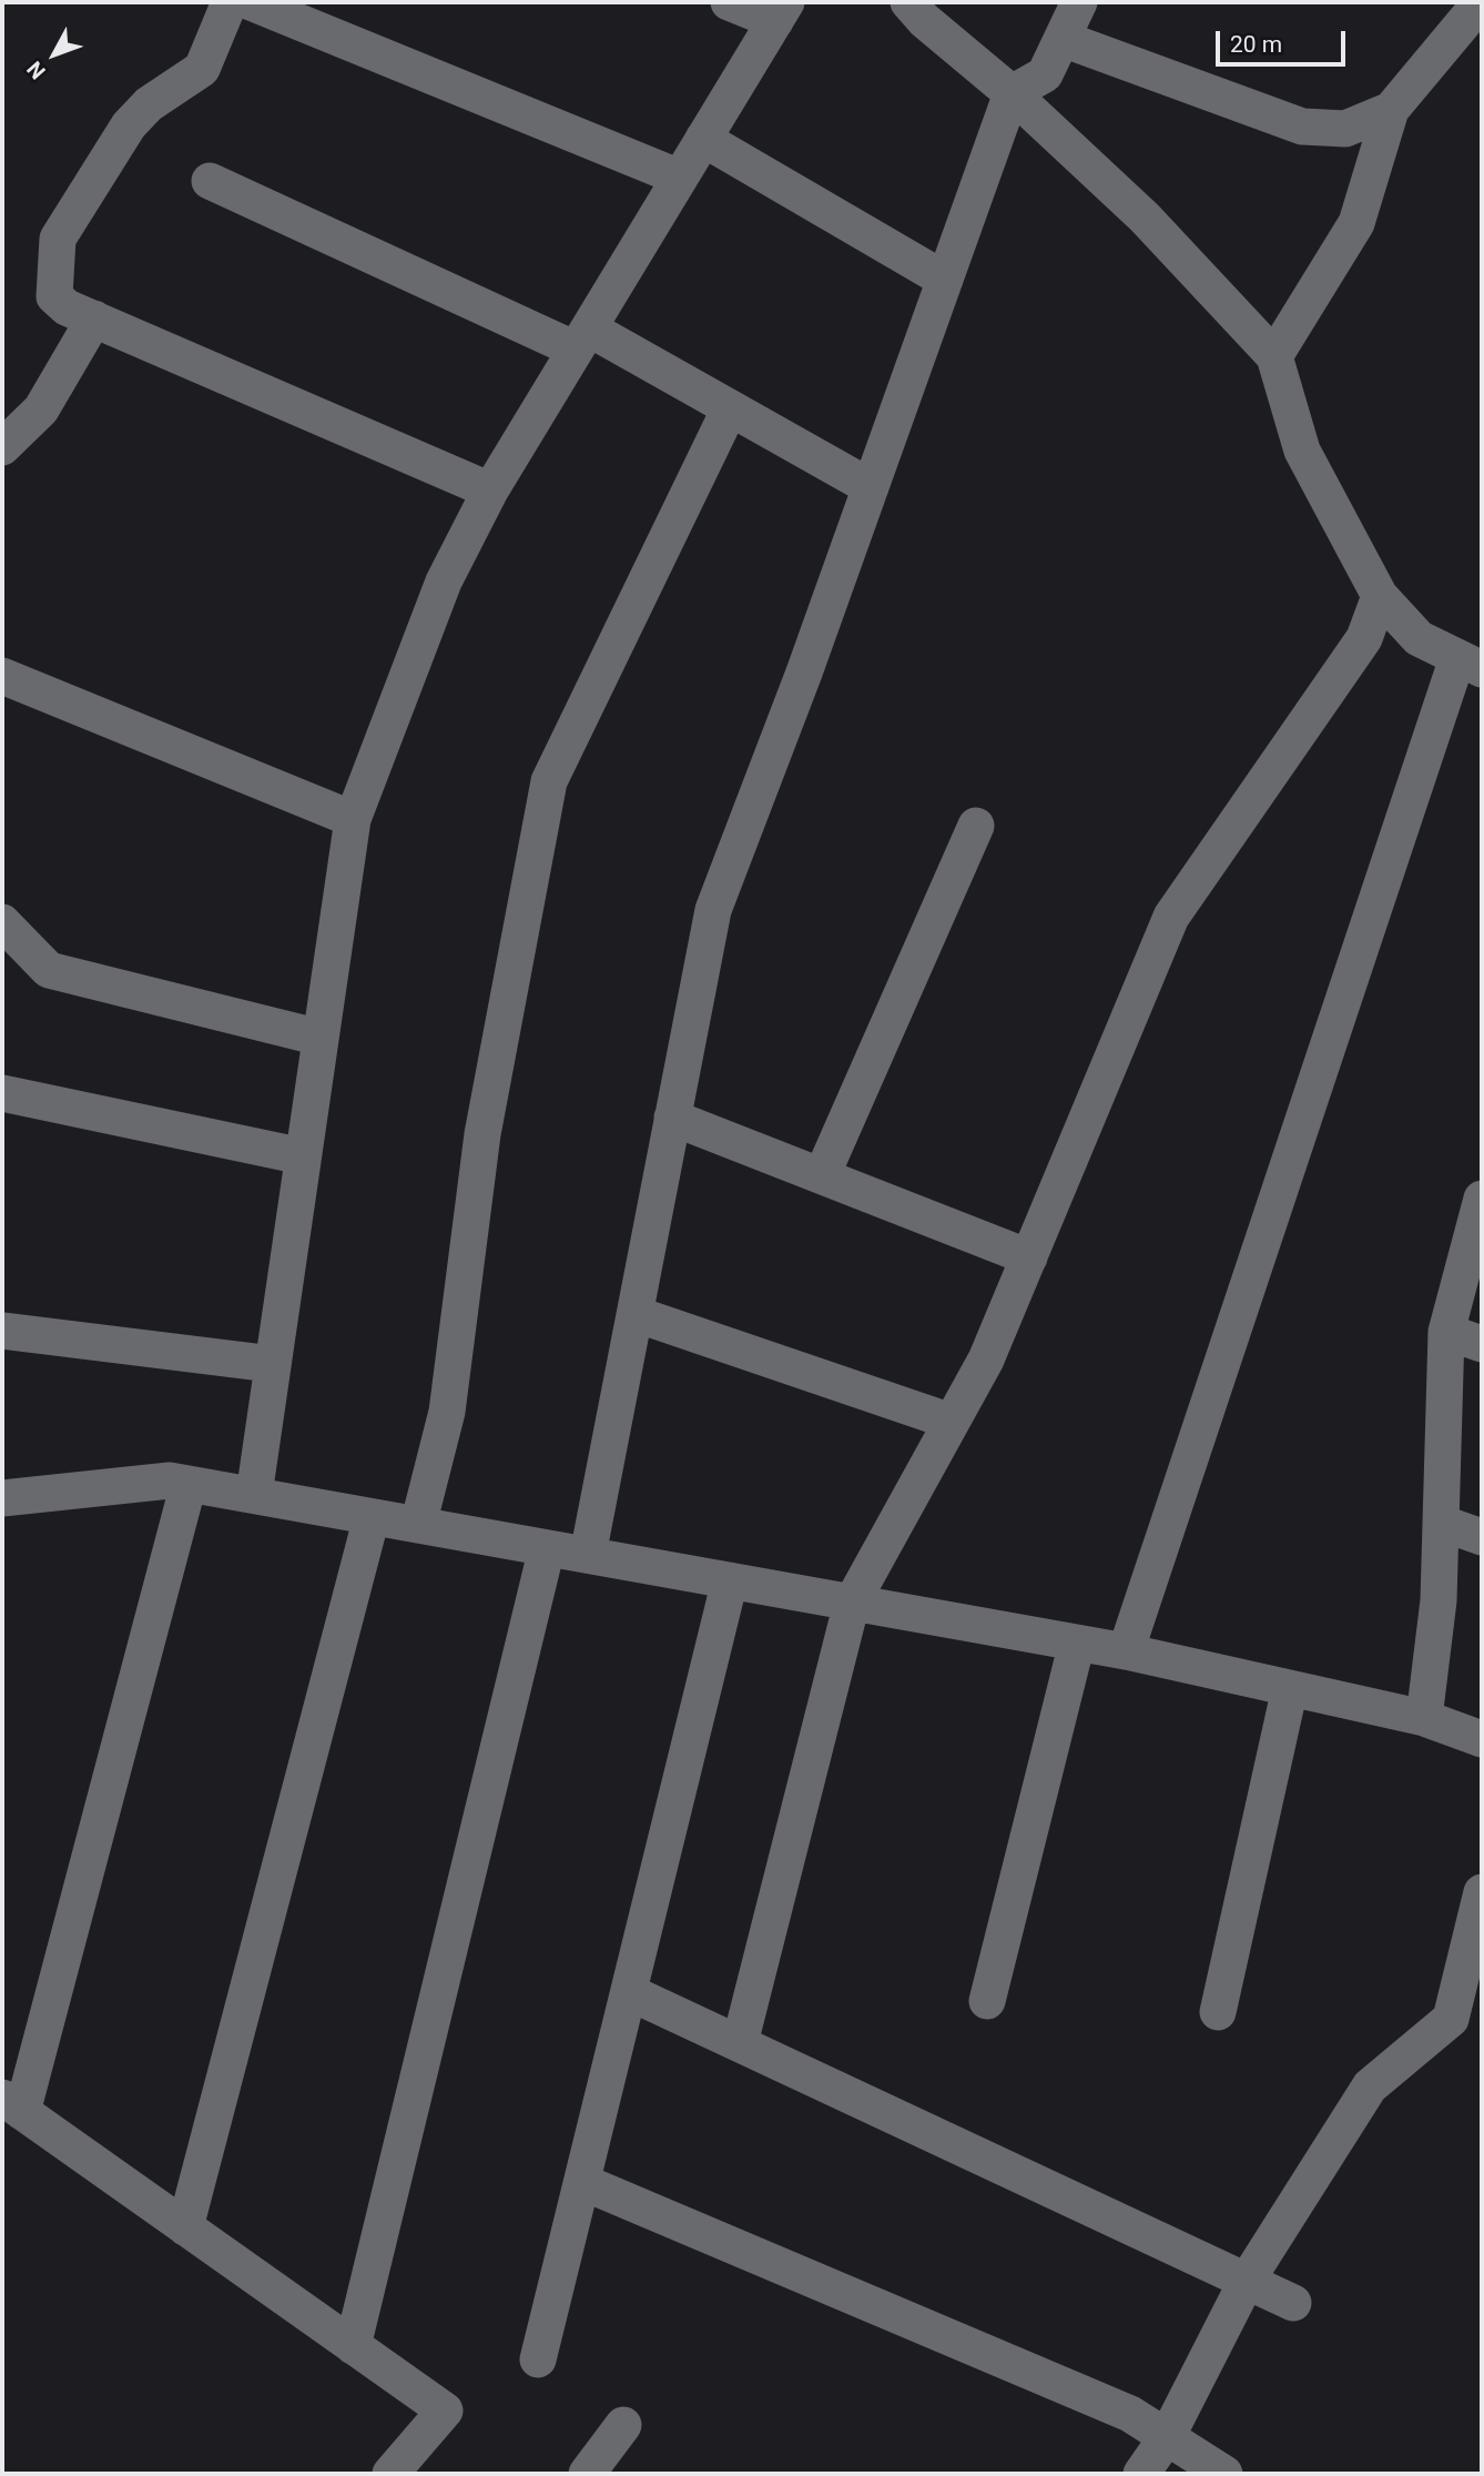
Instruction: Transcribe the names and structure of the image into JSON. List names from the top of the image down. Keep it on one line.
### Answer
{"scale_bar":"20 m","north":"bottom left"}
